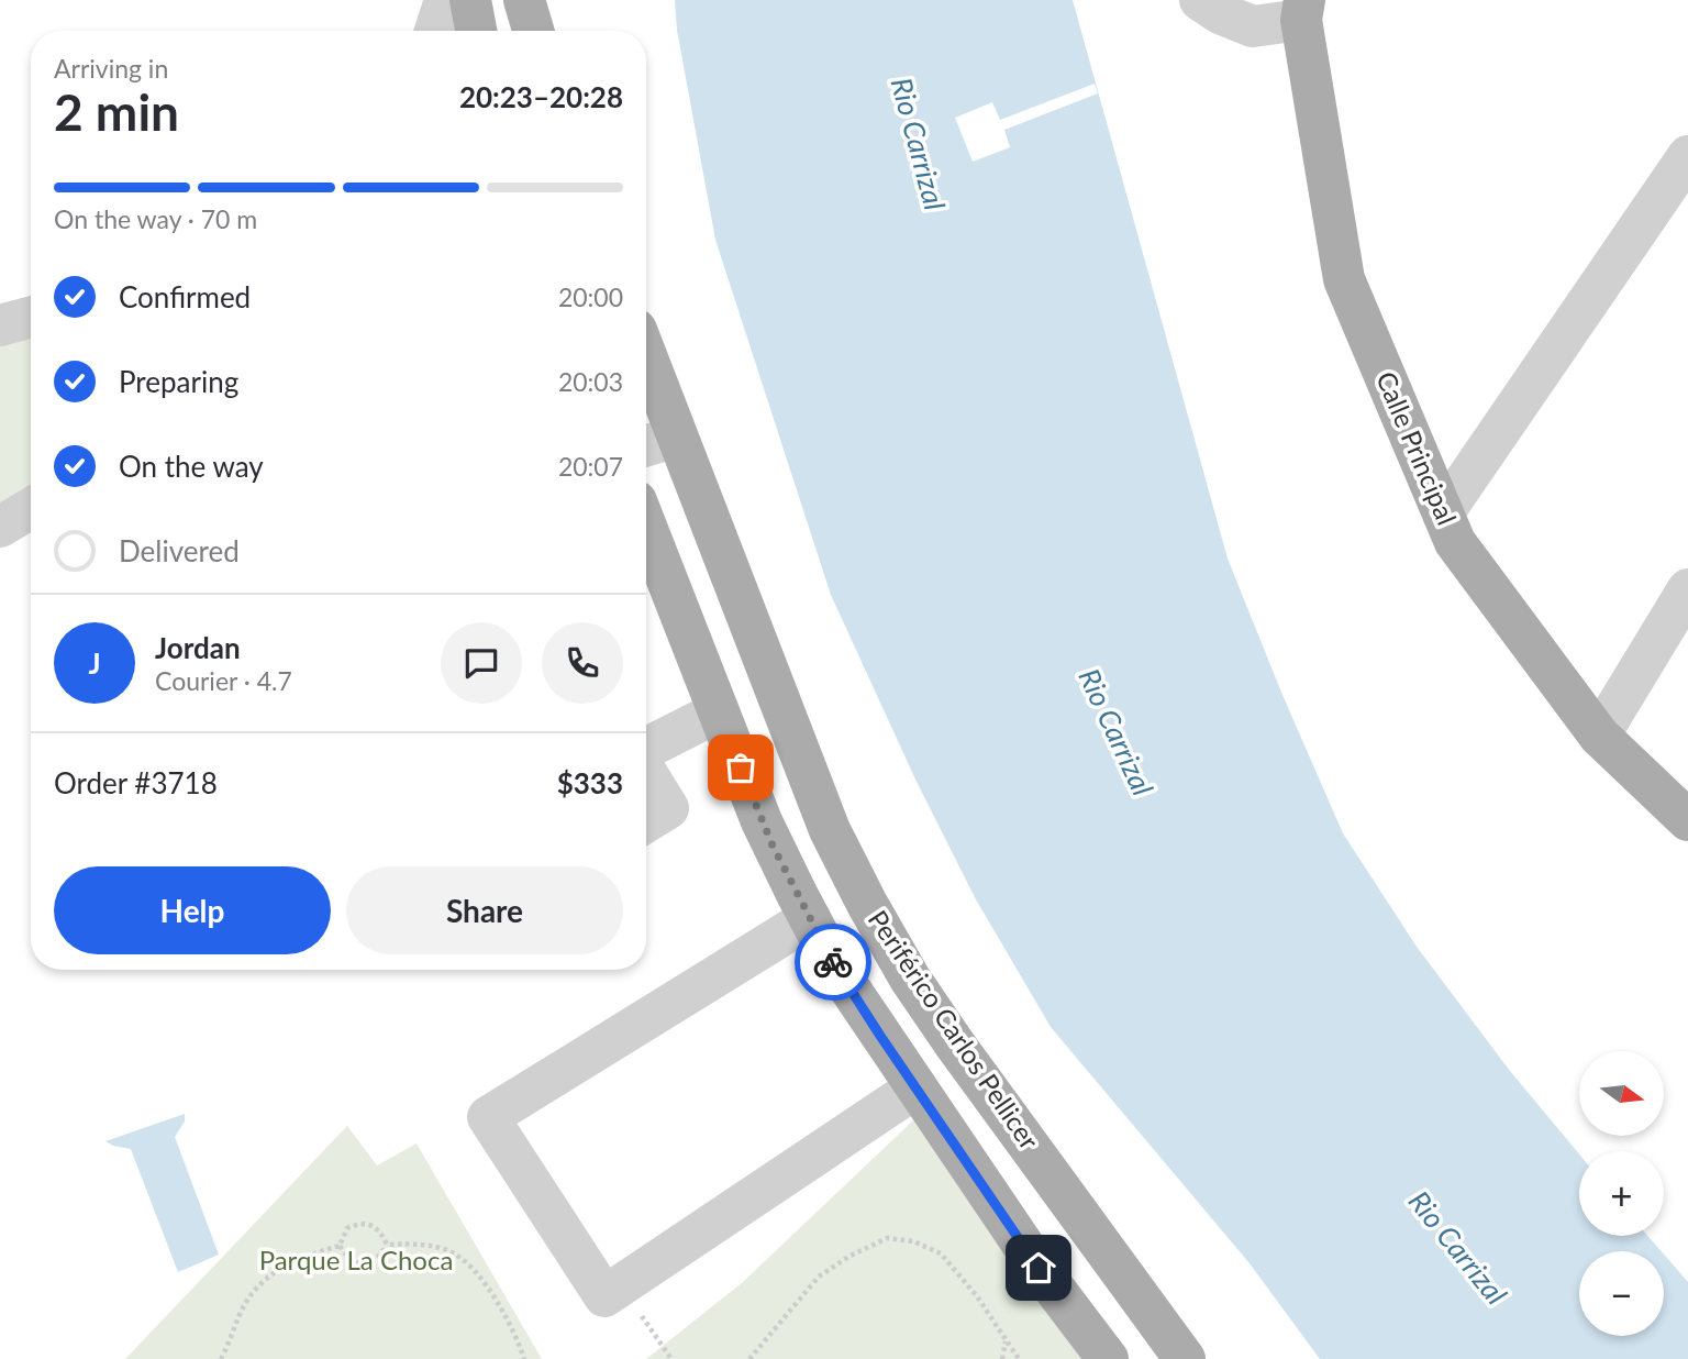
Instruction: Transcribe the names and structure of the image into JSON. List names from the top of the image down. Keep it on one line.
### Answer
{"streets":{"main road":["Calle Principal","Periférico Carlos Pellicer"]},"water":["Rio Carrizal"],"parks":["Parque La Choca"],"north":"right","page":{"heading":["2 min","Arriving in","20:23–20:28"],"panel":["Jordan","Courier · 4.7","Order #3718","$333"],"bar":"On the way · 70 m","list":[["Confirmed","20:00"],["Preparing","20:03"],["On the way","20:07"],"Delivered"],"round":"J","buttons":["Help","Share"],"map_buttons":["+","−"]}}
